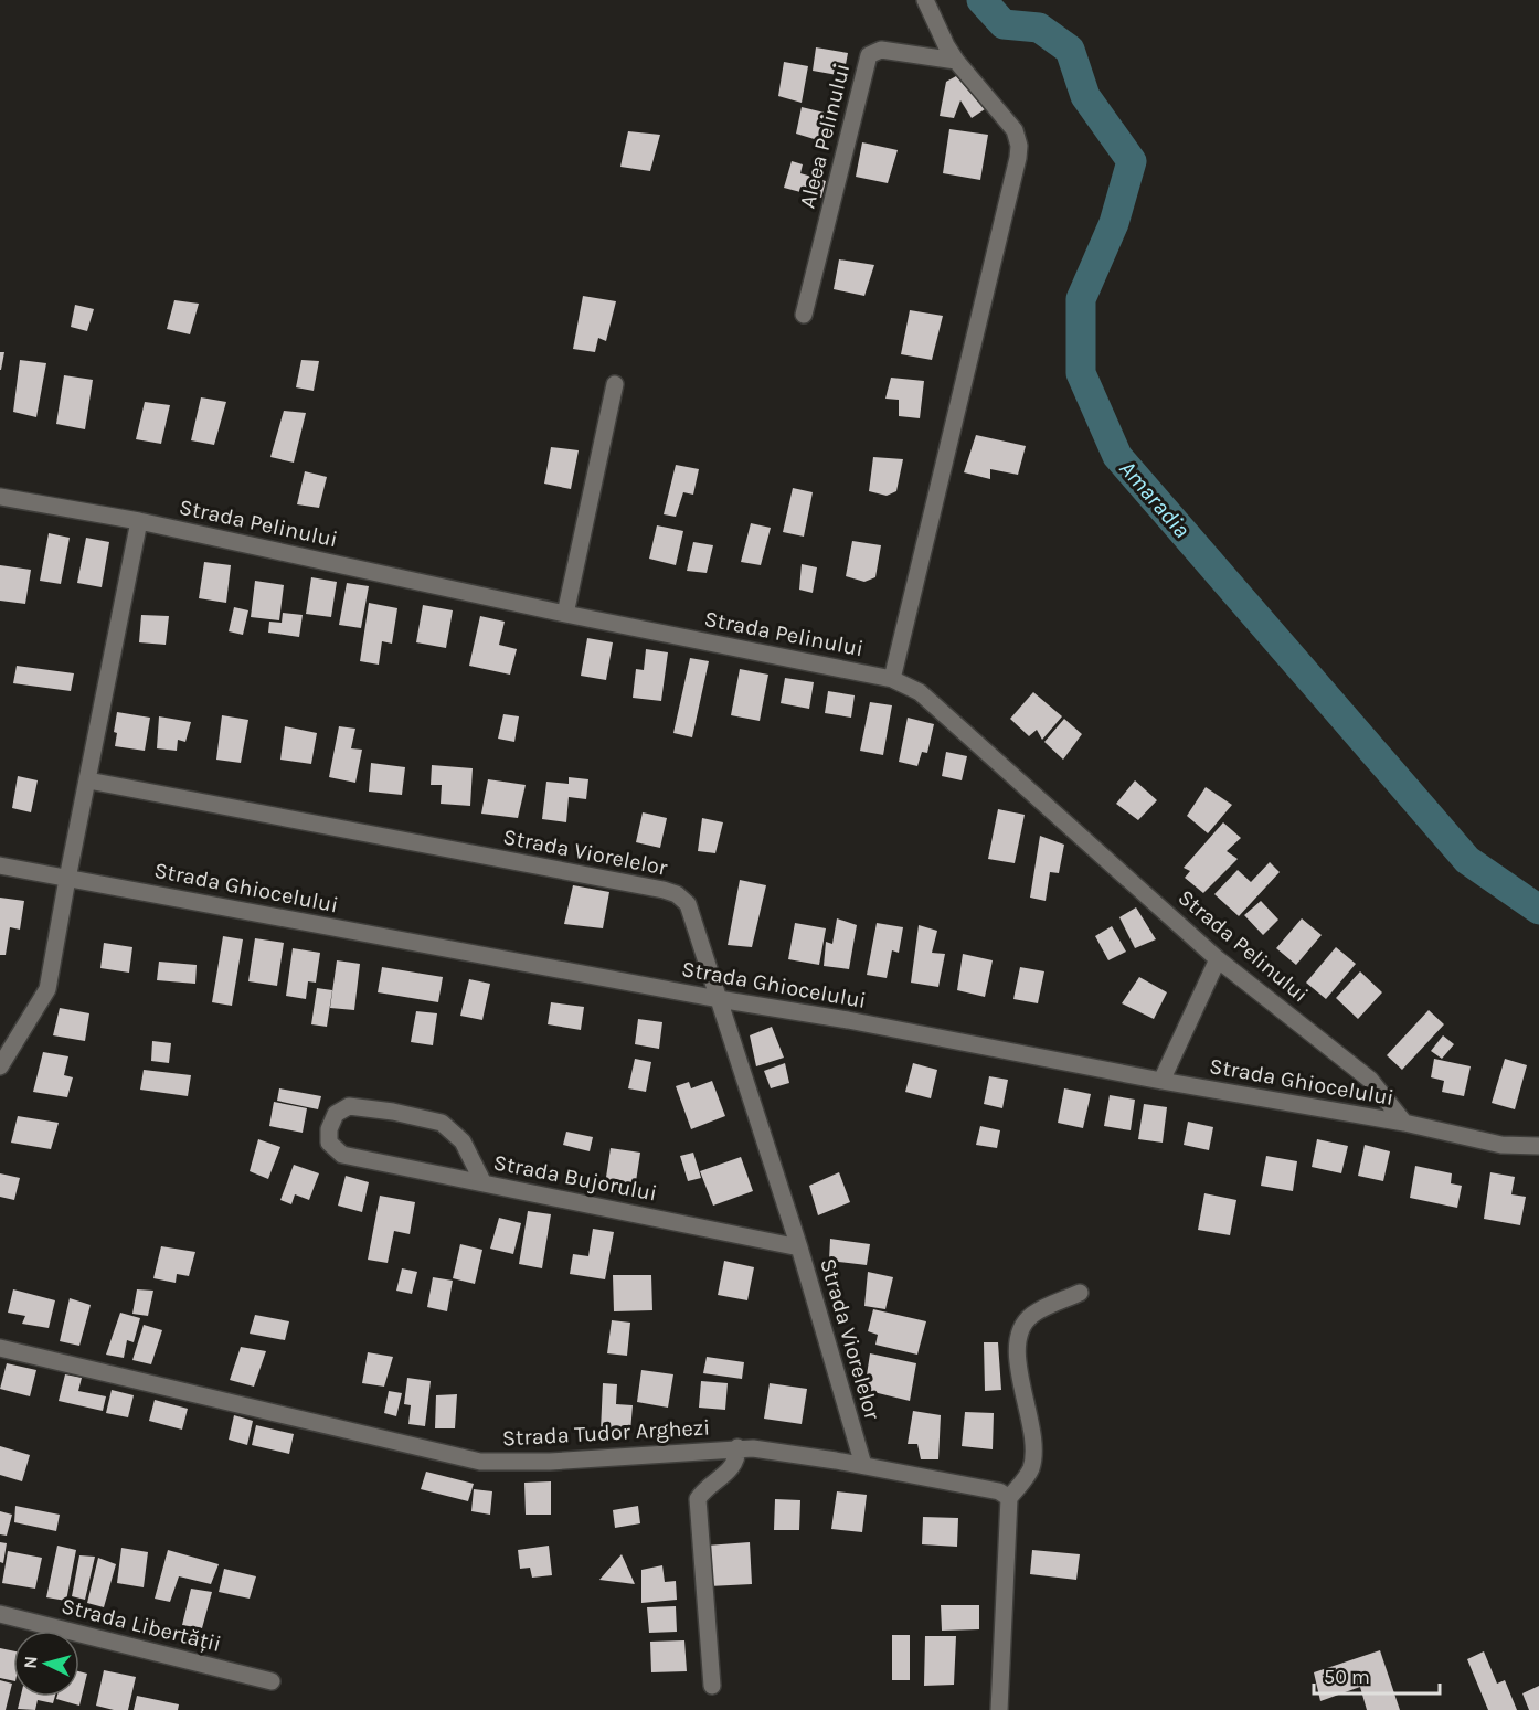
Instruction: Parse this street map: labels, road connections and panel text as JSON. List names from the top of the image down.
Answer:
{
  "streets": {
    "street": [
      "Aleea Pelinului",
      "Strada Pelinului",
      "Strada Viorelelor",
      "Strada Ghiocelului",
      "Strada Bujorului",
      "Strada Tudor Arghezi",
      "Strada Libertății"
    ]
  },
  "crossings": [
    ["Strada Pelinului", "Strada Ghiocelului"],
    ["Strada Viorelelor", "Strada Ghiocelului"],
    ["Strada Viorelelor", "Strada Bujorului"],
    ["Strada Viorelelor", "Strada Tudor Arghezi"]
  ],
  "water": ["Amaradia"],
  "scale_bar": "50 m",
  "north": "left"
}
